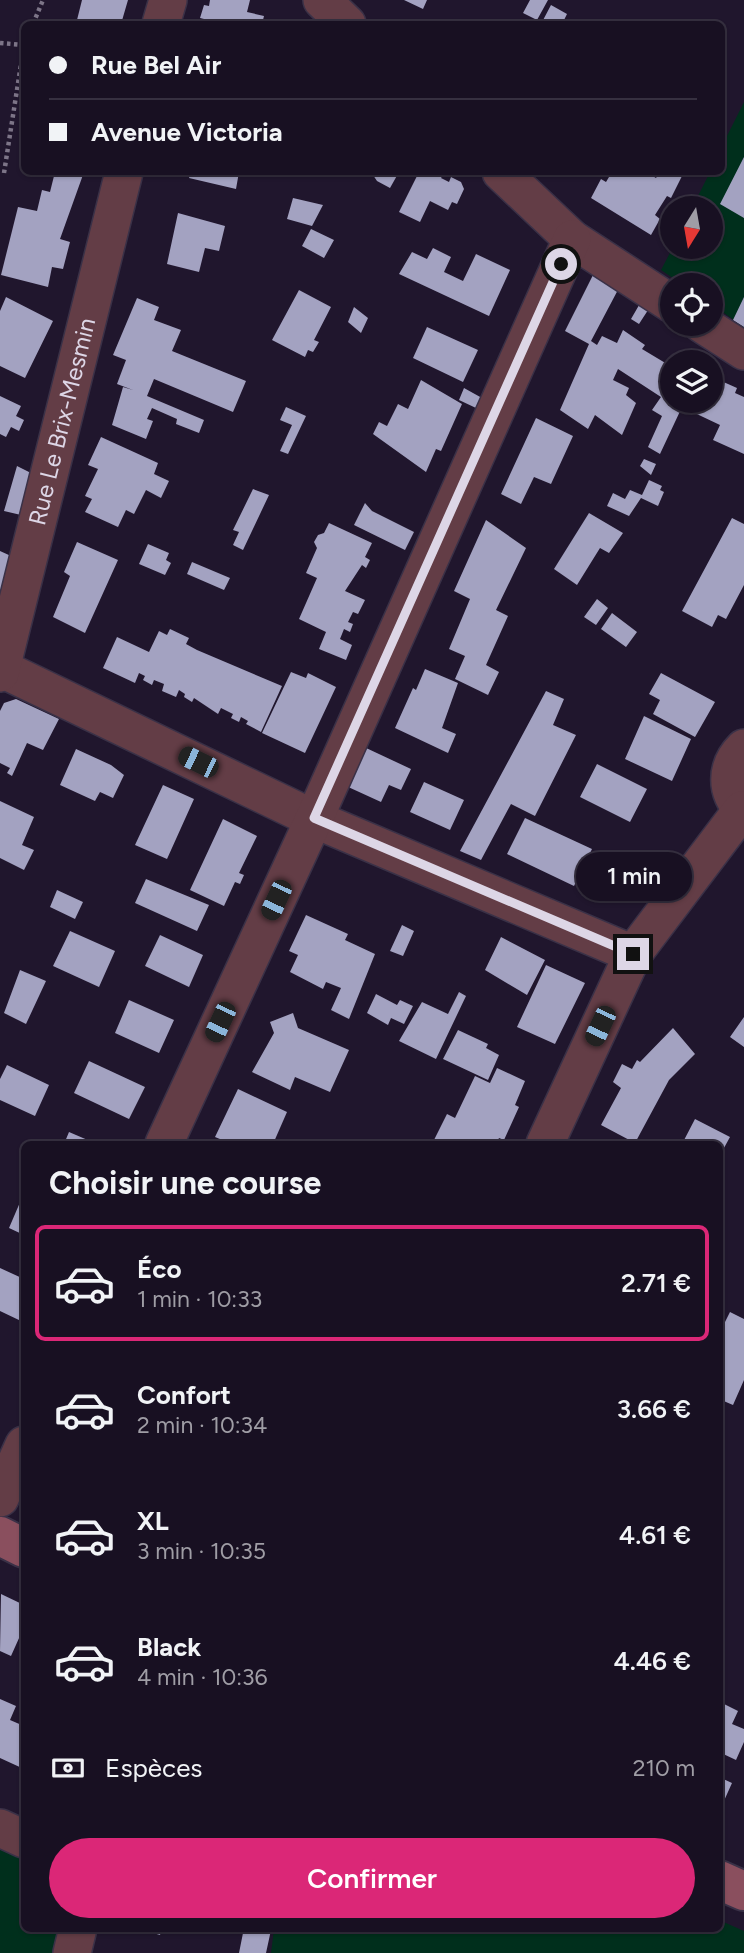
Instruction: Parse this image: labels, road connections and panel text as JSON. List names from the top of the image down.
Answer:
{
  "streets": {
    "street": ["Rue Le Brix-Mesmin"]
  },
  "north": "bottom",
  "page": {
    "banner": ["Rue Bel Air", "Avenue Victoria"],
    "bubble": "1 min",
    "heading": "Choisir une course",
    "list": [
      {
        "name": "Éco",
        "note": "1 min · 10:33",
        "value": "2.71 €"
      },
      {
        "name": "Confort",
        "note": "2 min · 10:34",
        "value": "3.66 €"
      },
      {
        "name": "XL",
        "note": "3 min · 10:35",
        "value": "4.61 €"
      },
      {
        "name": "Black",
        "note": "4 min · 10:36",
        "value": "4.46 €"
      }
    ],
    "pay": ["Espèces", "210 m"],
    "buttons": "Confirmer"
  }
}
